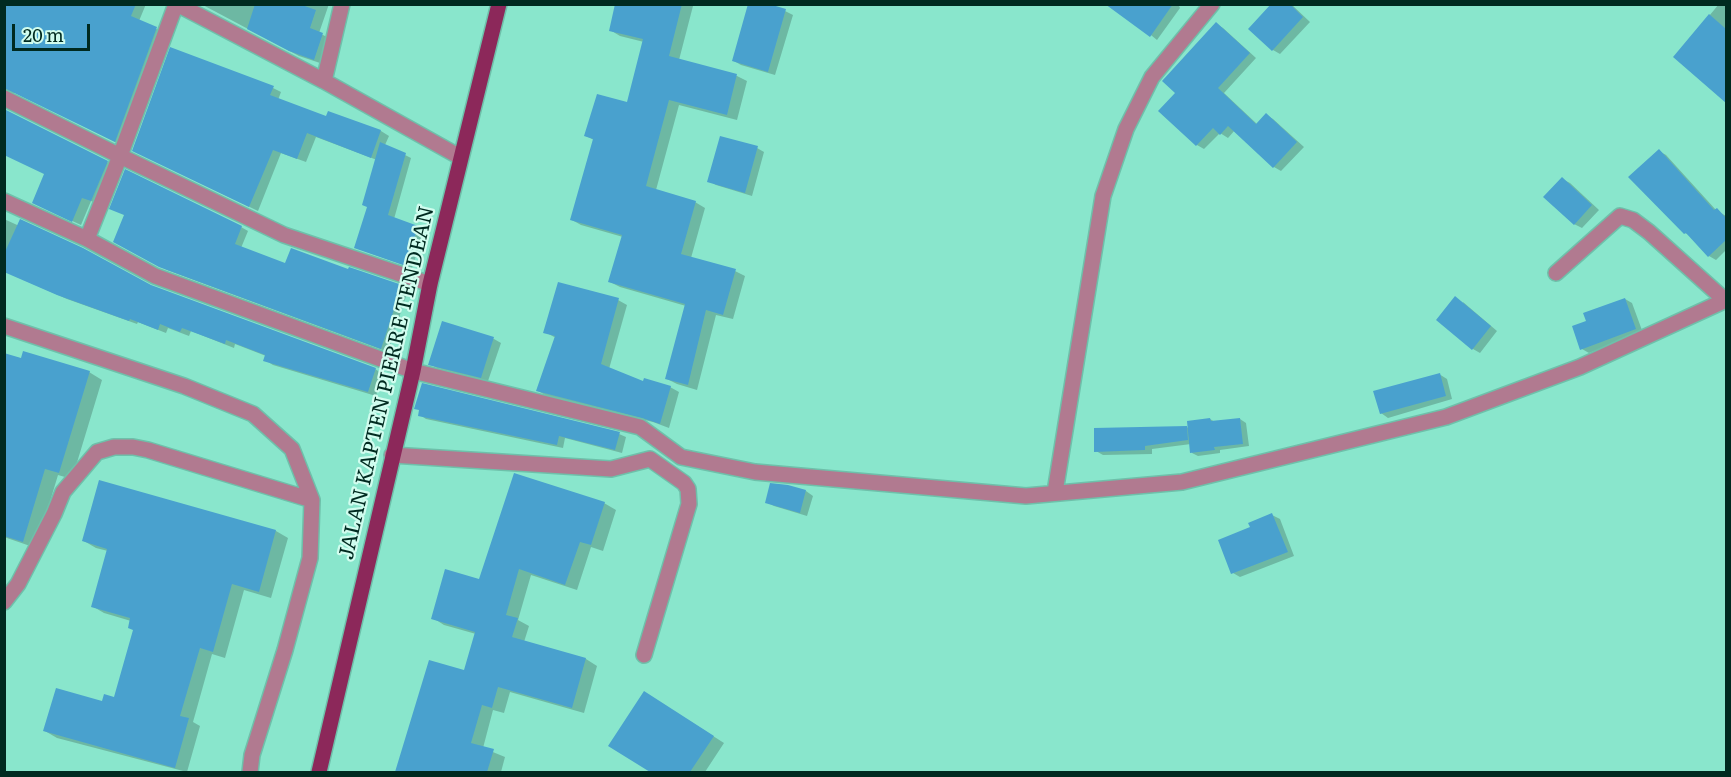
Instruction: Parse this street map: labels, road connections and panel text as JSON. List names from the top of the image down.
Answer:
{
  "streets": {
    "main road": ["JALAN KAPTEN PIERRE TENDEAN"]
  },
  "scale_bar": "20 m"
}
